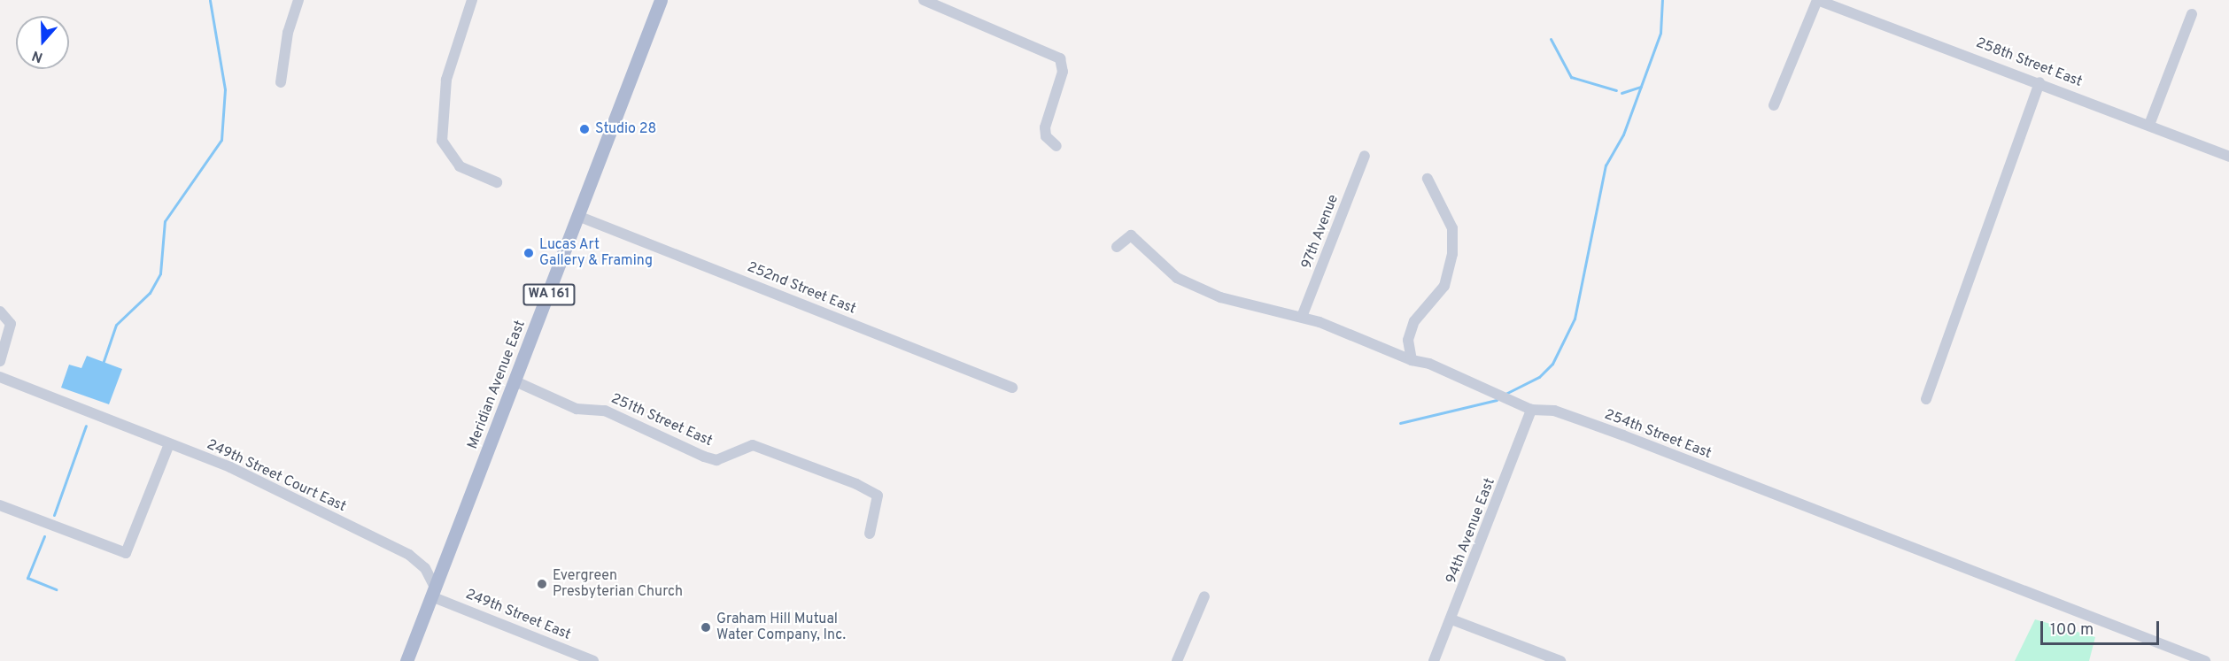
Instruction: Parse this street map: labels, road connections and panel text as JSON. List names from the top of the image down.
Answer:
{
  "streets": {
    "main road": ["WA 161", "Meridian Avenue East"],
    "street": [
      "258th Street East",
      "97th Avenue",
      "252nd Street East",
      "251th Street East",
      "254th Street East",
      "249th Street Court East",
      "94th Avenue East",
      "249th Street East"
    ]
  },
  "crossings": [
    ["97th Avenue", "254th Street East"],
    ["252nd Street East", "Meridian Avenue East"],
    ["Meridian Avenue East", "251th Street East"],
    ["Meridian Avenue East", "249th Street Court East"],
    ["Meridian Avenue East", "249th Street East"],
    ["254th Street East", "94th Avenue East"],
    ["249th Street Court East", "249th Street East"]
  ],
  "places": [
    "Studio 28",
    "Lucas Art Gallery & Framing",
    "Evergreen Presbyterian Church",
    "Graham Hill Mutual Water Company, Inc."
  ],
  "scale_bar": "100 m",
  "north": "bottom"
}
